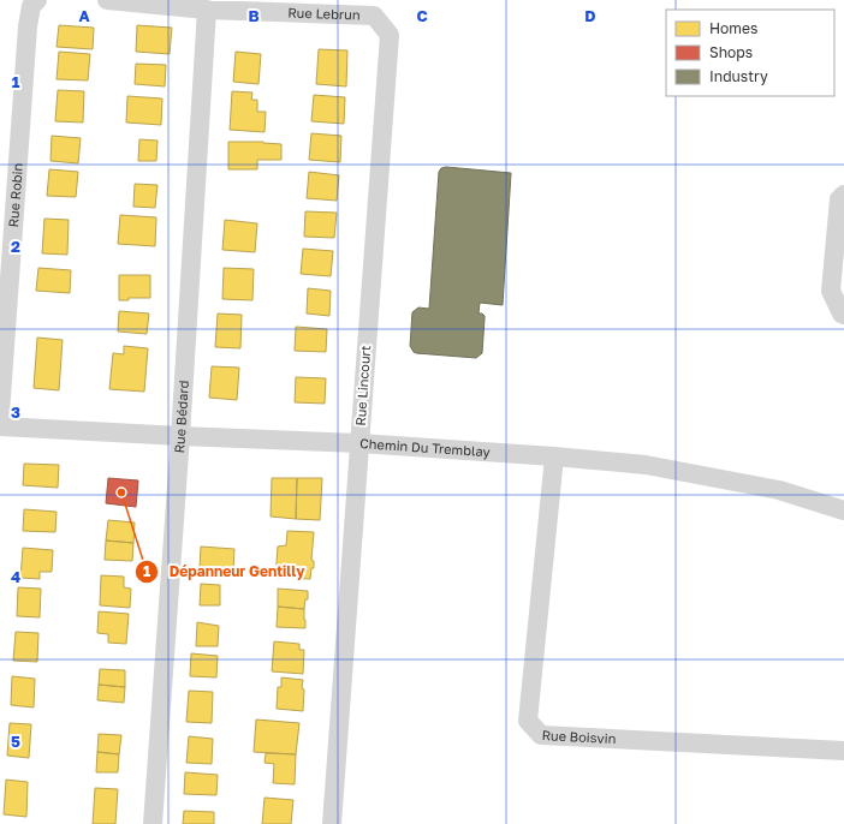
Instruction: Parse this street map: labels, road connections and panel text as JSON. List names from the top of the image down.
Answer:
{
  "streets": {
    "street": [
      "Rue Lebrun",
      "Rue Robin",
      "Rue Lincourt",
      "Rue Bédard",
      "Chemin Du Tremblay",
      "Rue Boisvin"
    ]
  },
  "crossings": [
    ["Rue Lebrun", "Rue Lincourt"],
    ["Rue Lebrun", "Rue Bédard"],
    ["Rue Lincourt", "Chemin Du Tremblay"],
    ["Rue Bédard", "Chemin Du Tremblay"],
    ["Chemin Du Tremblay", "Rue Boisvin"]
  ],
  "places": ["Dépanneur Gentilly"],
  "legend": ["Homes", "Shops", "Industry"],
  "grid": {
    "columns": [
      "A",
      "B",
      "C",
      "D"
    ],
    "rows": [
      "1",
      "2",
      "3",
      "4",
      "5"
    ]
  }
}
